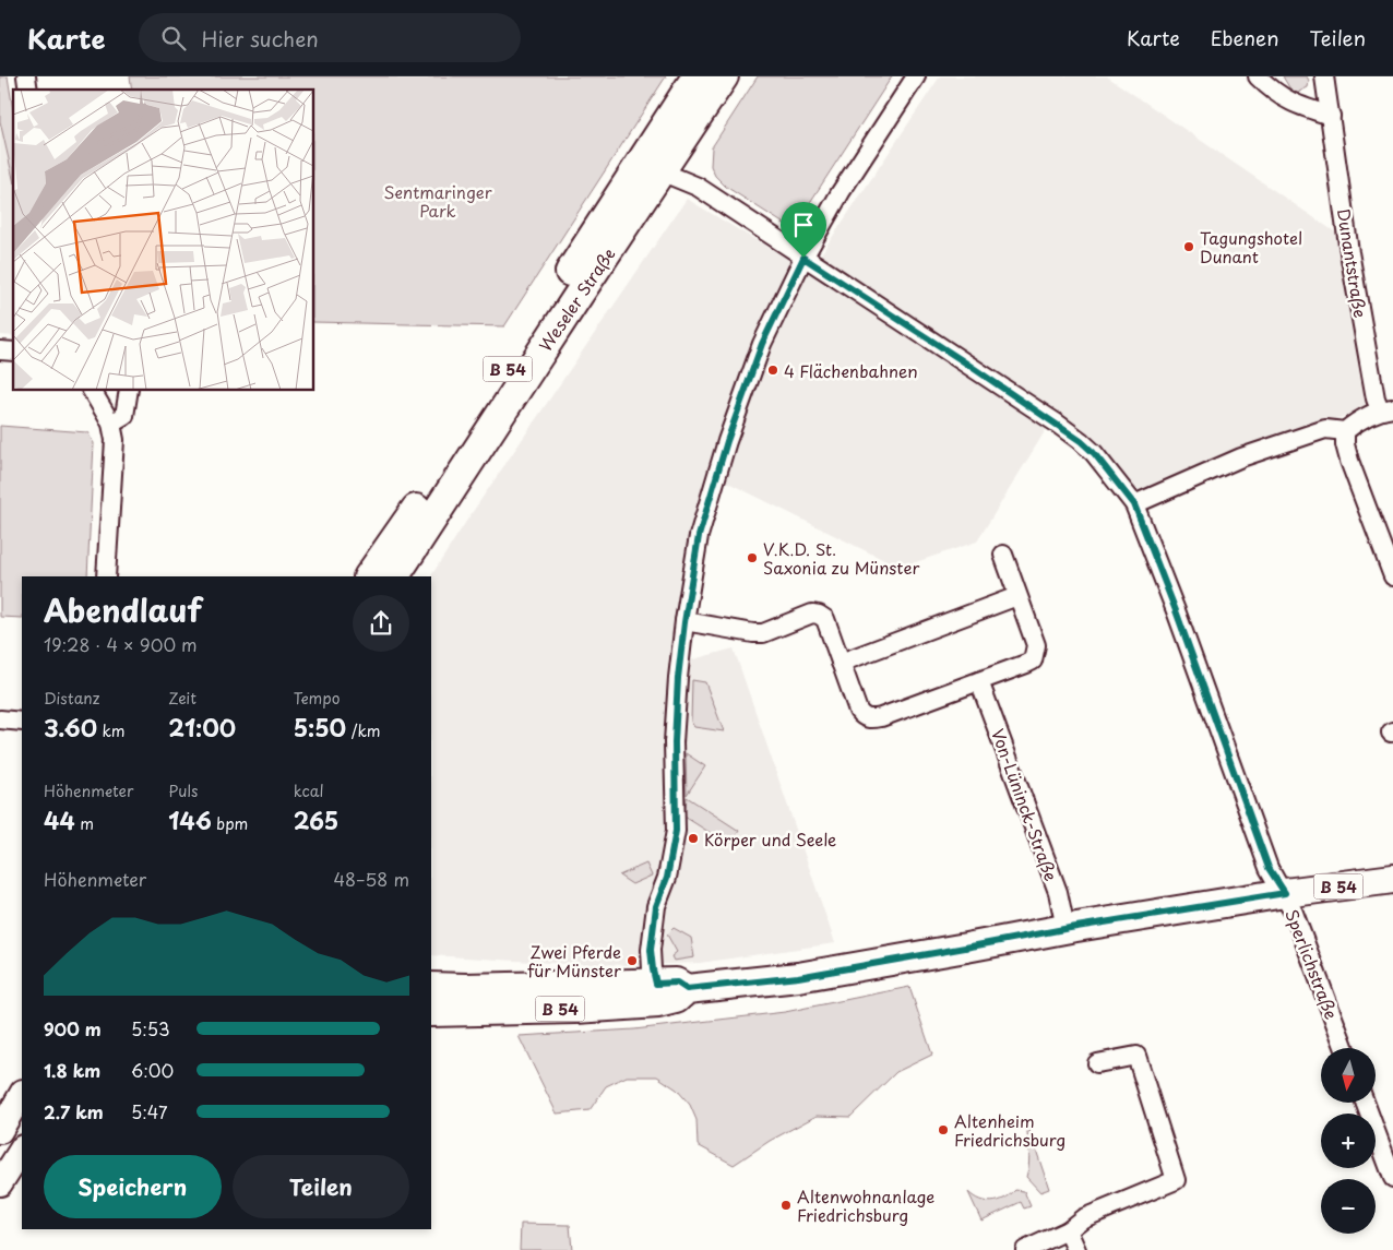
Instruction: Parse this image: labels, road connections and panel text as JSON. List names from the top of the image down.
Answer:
{
  "streets": {
    "main road": ["Weseler Straße", "B 54"],
    "street": ["Dunantstraße", "Von-Lüninck-Straße", "Sperlichstraße"]
  },
  "crossings": [
    ["B 54", "Von-Lüninck-Straße"],
    ["B 54", "Sperlichstraße"]
  ],
  "parks": ["Sentmaringer Park"],
  "places": [
    "Tagungshotel Dunant",
    "4 Flächenbahnen",
    "V.K.D. St. Saxonia zu Münster",
    "Körper und Seele",
    "Zwei Pferde für Münster",
    "Altenheim Friedrichsburg",
    "Altenwohnanlage Friedrichsburg"
  ],
  "north": "bottom",
  "page": {
    "header": "Karte",
    "search": "Hier suchen",
    "nav": ["Karte", "Ebenen", "Teilen"],
    "heading": ["Abendlauf", "19:28 · 4 × 900 m"],
    "stats": [
      ["Distanz", "3.60 km"],
      ["Zeit", "21:00"],
      ["Tempo", "5:50 /km"],
      ["Höhenmeter", "44 m"],
      ["Puls", "146 bpm"],
      ["kcal", "265"]
    ],
    "chart": ["Höhenmeter", "48–58 m"],
    "list": [
      {
        "name": "900 m",
        "note": "5:53"
      },
      {
        "name": "1.8 km",
        "note": "6:00"
      },
      {
        "name": "2.7 km",
        "note": "5:47"
      }
    ],
    "map_buttons": ["+", "−"],
    "buttons": ["Speichern", "Teilen"]
  }
}
